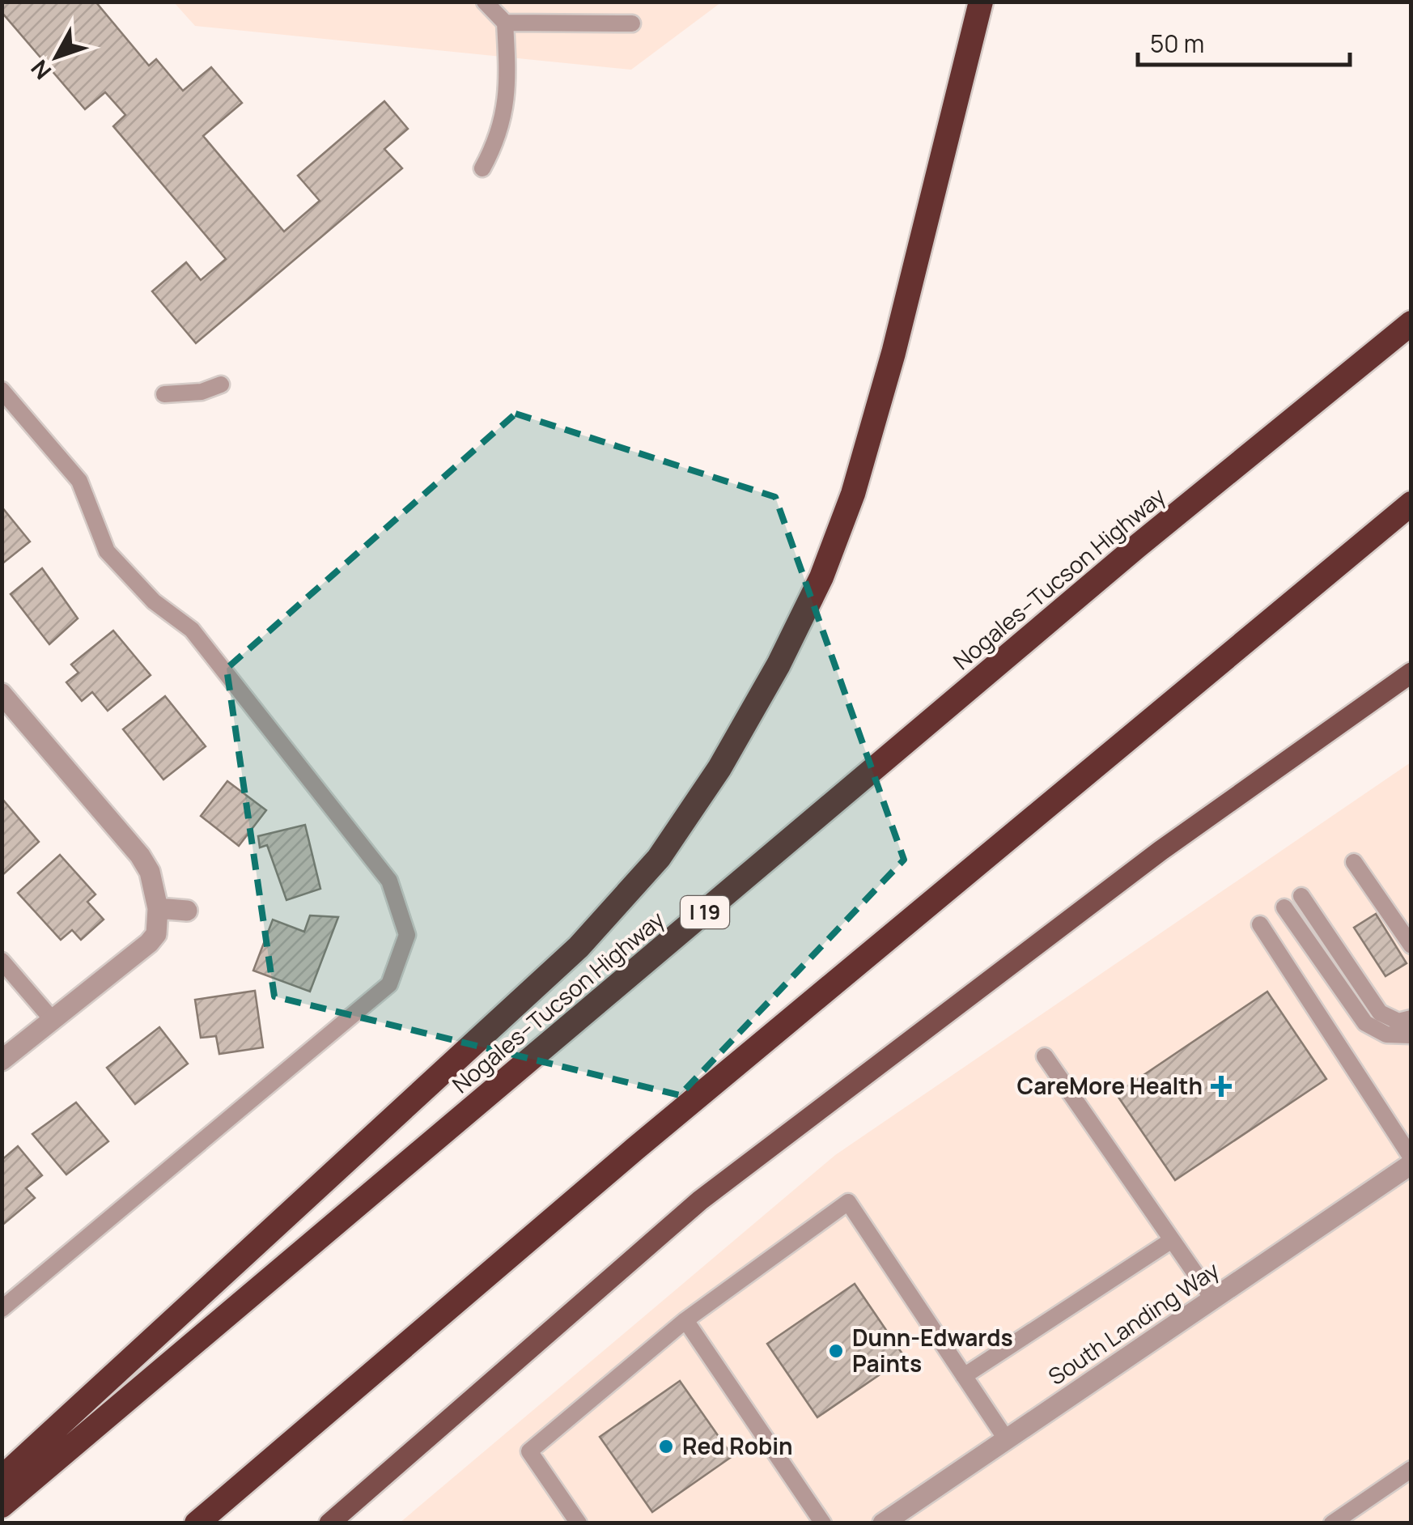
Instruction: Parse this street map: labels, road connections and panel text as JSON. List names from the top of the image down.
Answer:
{
  "streets": {
    "highway": ["Nogales–Tucson Highway", "I 19"],
    "street": ["South Landing Way"]
  },
  "places": {
    "health": ["CareMore Health"],
    "other": ["Dunn-Edwards Paints", "Red Robin"]
  },
  "scale_bar": "50 m",
  "north": "bottom left"
}
